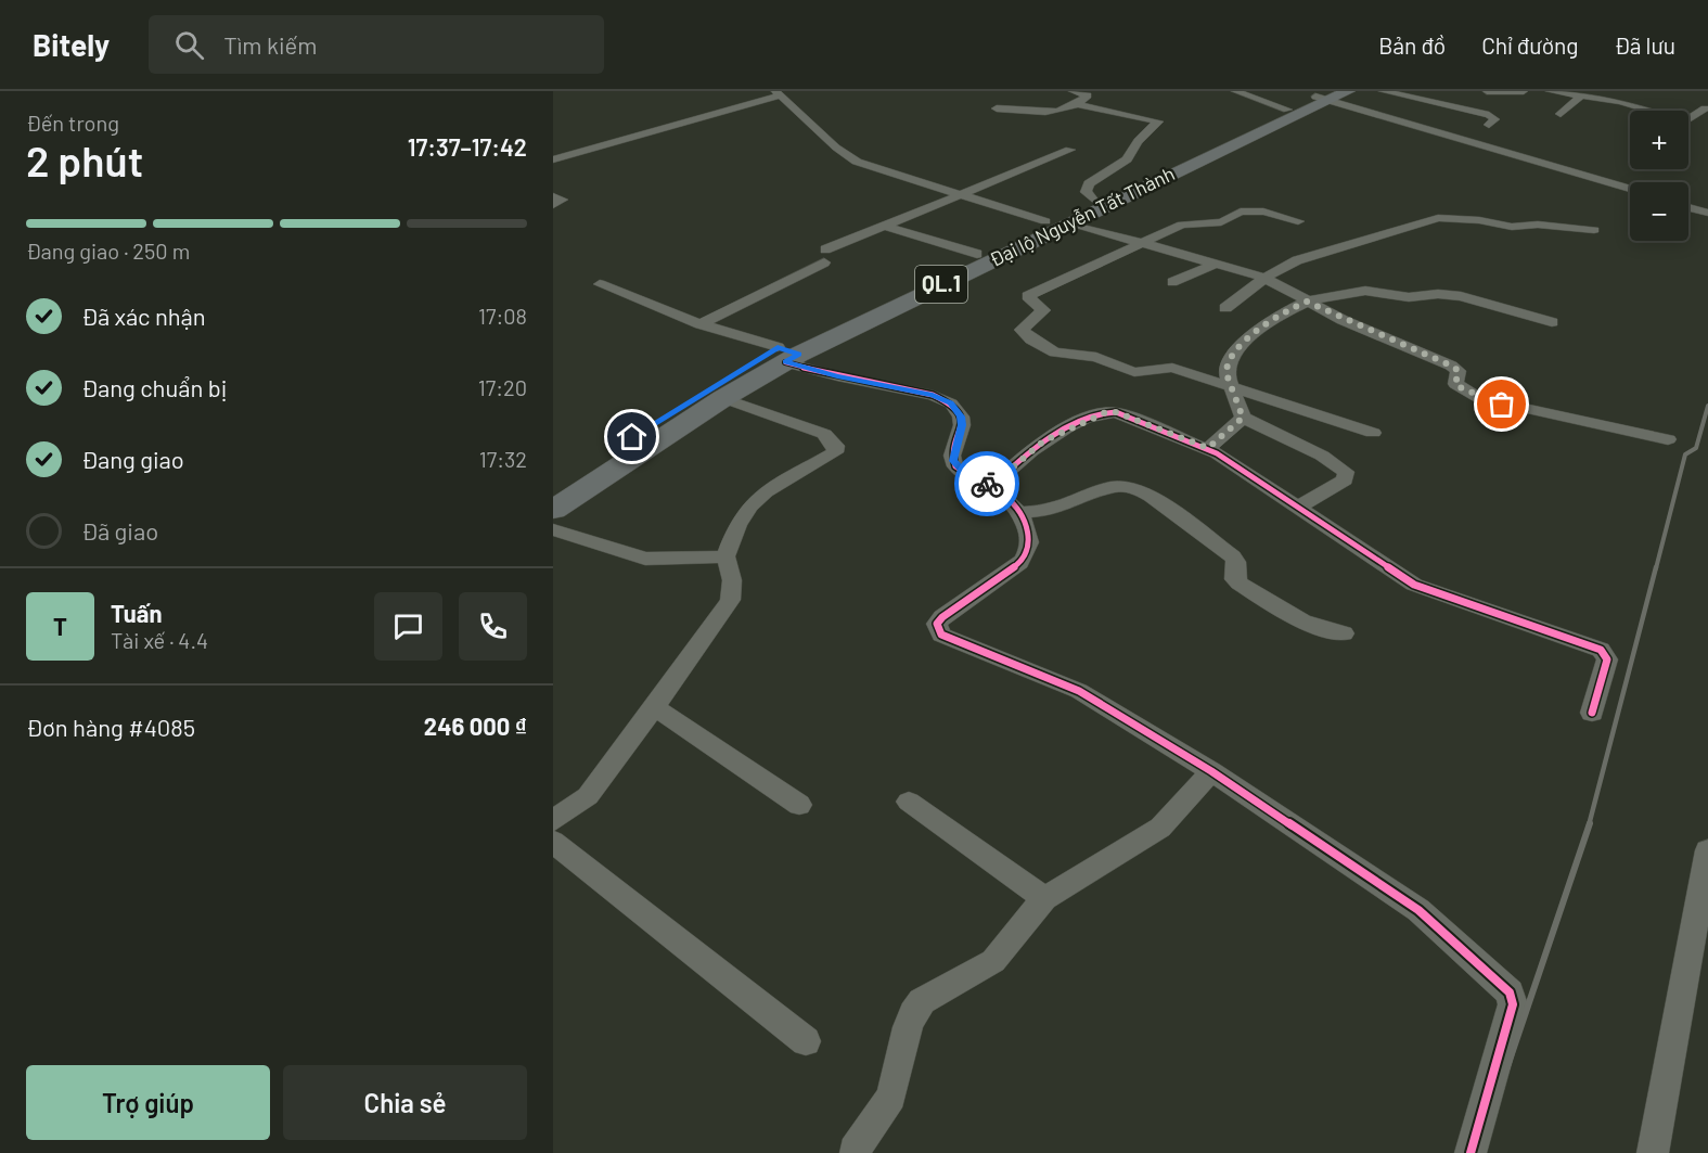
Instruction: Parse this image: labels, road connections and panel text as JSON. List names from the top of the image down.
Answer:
{
  "streets": {
    "main road": ["Đại lộ Nguyễn Tất Thành", "QL.1"]
  },
  "page": {
    "header": "Bitely",
    "search": "Tìm kiếm",
    "nav": ["Bản đồ", "Chỉ đường", "Đã lưu"],
    "heading": ["2 phút", "Đến trong", "17:37–17:42"],
    "panel": [
      "Tuấn",
      "Tài xế · 4.4",
      "Đơn hàng #4085",
      "246 000 ₫"
    ],
    "map_buttons": ["+", "−"],
    "bar": "Đang giao · 250 m",
    "list": [
      ["Đã xác nhận", "17:08"],
      ["Đang chuẩn bị", "17:20"],
      ["Đang giao", "17:32"],
      "Đã giao"
    ],
    "round": "T",
    "buttons": ["Trợ giúp", "Chia sẻ"]
  }
}
